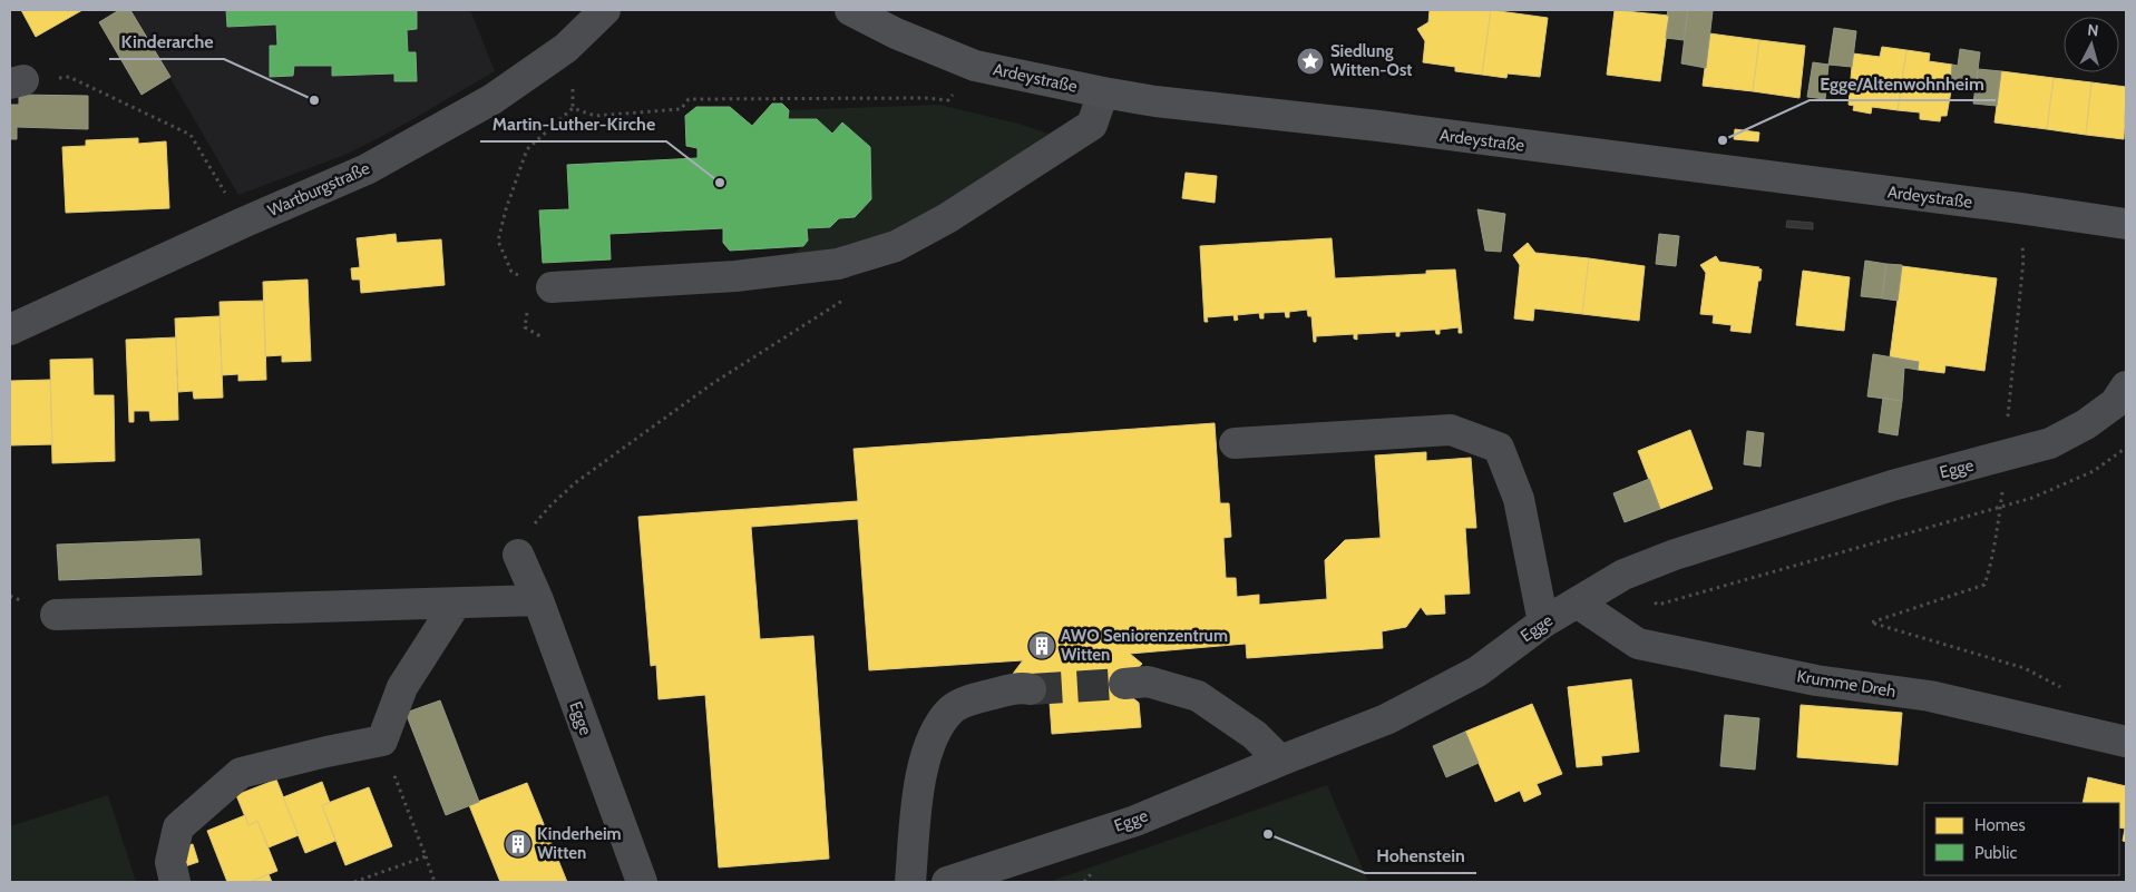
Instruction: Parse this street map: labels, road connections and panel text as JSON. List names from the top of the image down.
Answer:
{
  "streets": {
    "main road": ["Ardeystraße"],
    "street": ["Wartburgstraße", "Egge", "Krumme Dreh"]
  },
  "crossings": [
    ["Egge", "Krumme Dreh"]
  ],
  "places": {
    "place": ["Siedlung Witten-Ost"],
    "other": [
      "Kinderarche",
      "Egge/Altenwohnheim",
      "Martin-Luther-Kirche",
      "Hohenstein"
    ],
    "building": ["AWO Seniorenzentrum Witten", "Kinderheim Witten"]
  },
  "legend": ["Homes", "Public"],
  "north": "top"
}
